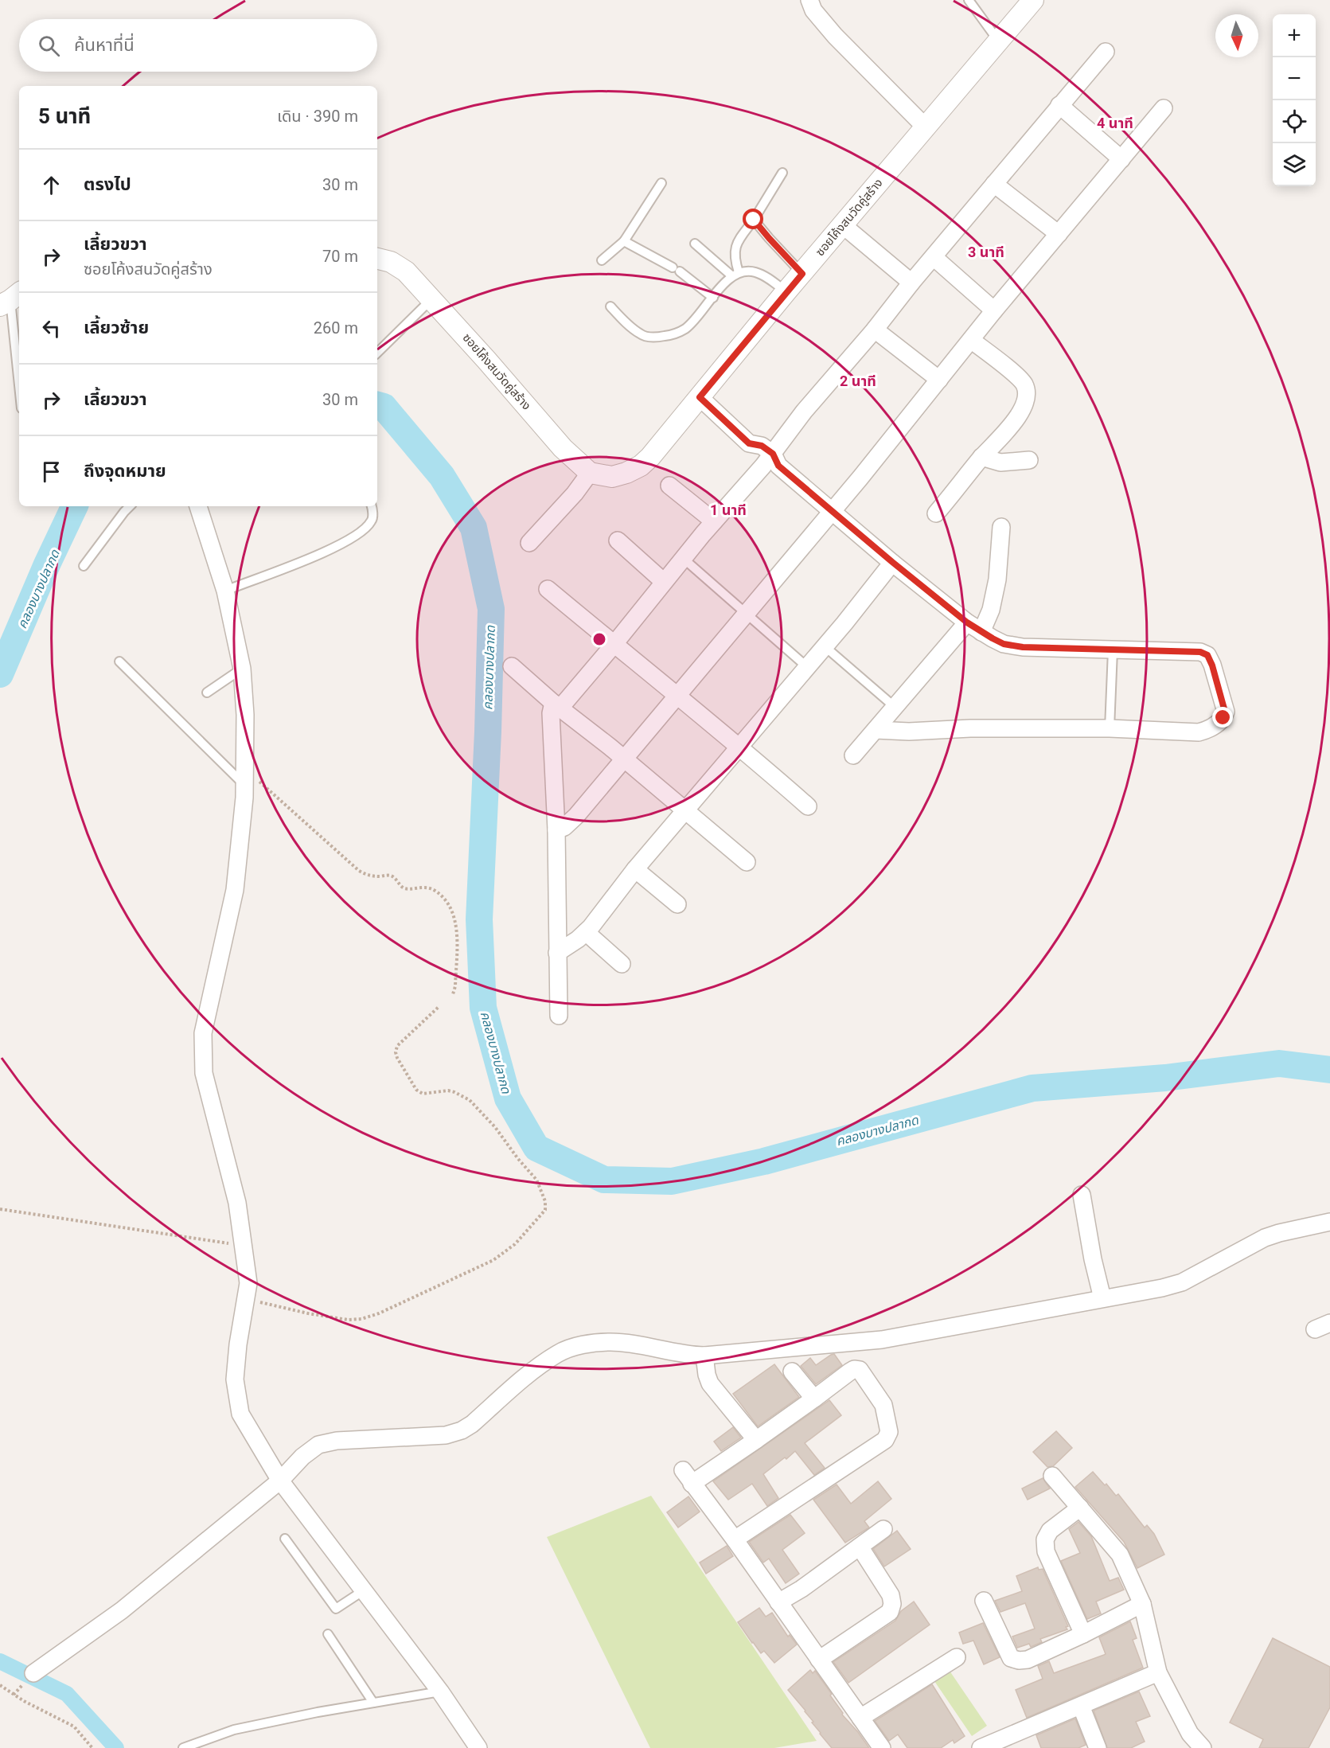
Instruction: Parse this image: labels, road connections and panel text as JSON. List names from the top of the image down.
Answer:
{
  "streets": {
    "street": ["ซอยโค้งสนวัดคู่สร้าง"]
  },
  "water": ["คลองบางปลากด"],
  "north": "bottom",
  "page": {
    "map_buttons": ["+", "−"],
    "search": "ค้นหาที่นี่",
    "heading": ["5 นาที", "เดิน · 390 m"],
    "list": [
      ["ตรงไป", "30 m"],
      ["เลี้ยวขวา", "ซอยโค้งสนวัดคู่สร้าง", "70 m"],
      ["เลี้ยวซ้าย", "260 m"],
      ["เลี้ยวขวา", "30 m"],
      "ถึงจุดหมาย"
    ]
  },
  "rings": [
    "4 นาที",
    "3 นาที",
    "2 นาที",
    "1 นาที"
  ]
}
